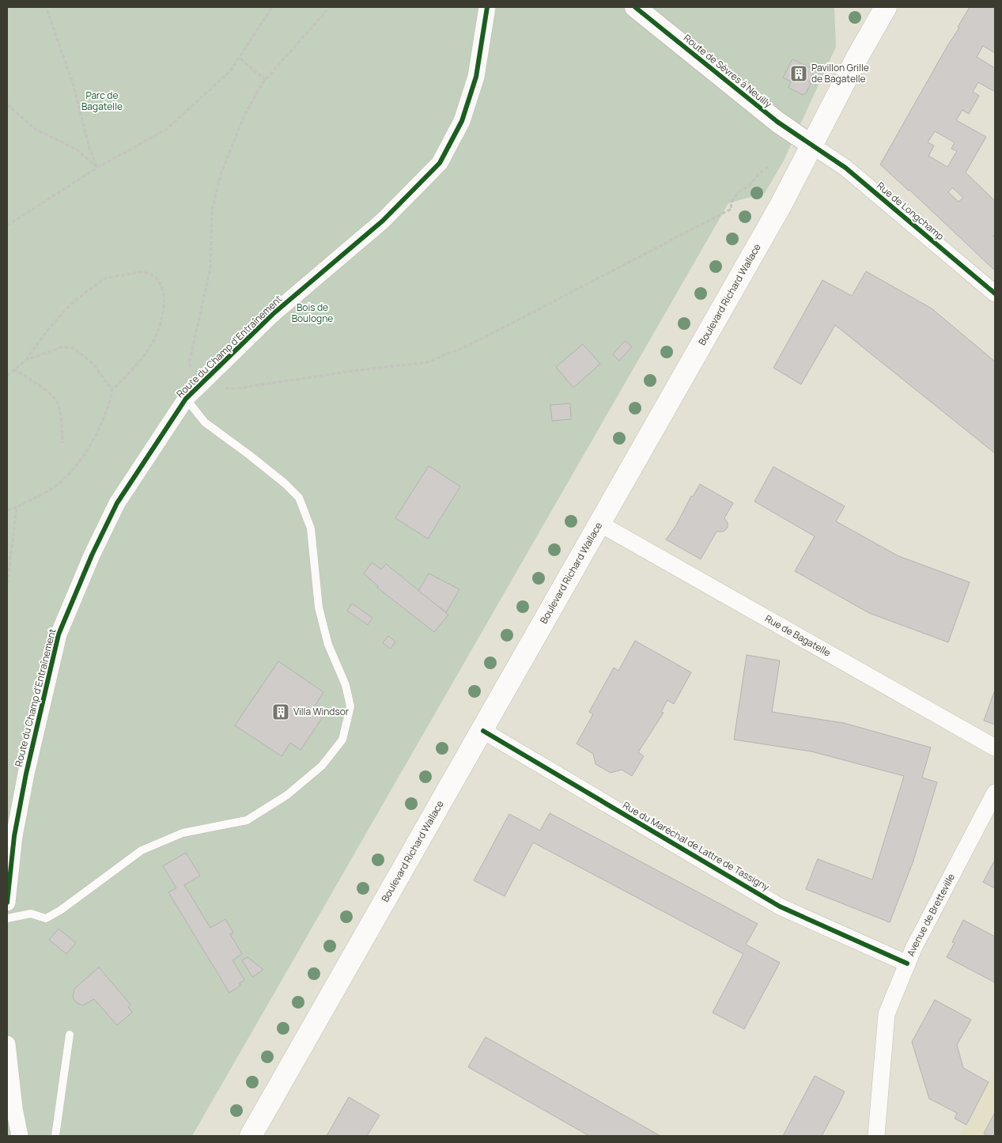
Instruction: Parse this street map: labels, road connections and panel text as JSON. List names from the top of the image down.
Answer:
{
  "streets": {
    "main road": ["Boulevard Richard Wallace"],
    "street": [
      "Route de Sèvres à Neuilly",
      "Rue de Longchamp",
      "Route du Champ d'Entraînement",
      "Rue de Bagatelle",
      "Rue du Maréchal de Lattre de Tassigny",
      "Avenue de Bretteville"
    ]
  },
  "crossings": [
    ["Route de Sèvres à Neuilly", "Rue de Longchamp"],
    ["Route de Sèvres à Neuilly", "Boulevard Richard Wallace"],
    ["Rue de Longchamp", "Boulevard Richard Wallace"],
    ["Boulevard Richard Wallace", "Rue de Bagatelle"],
    ["Boulevard Richard Wallace", "Rue du Maréchal de Lattre de Tassigny"],
    ["Rue du Maréchal de Lattre de Tassigny", "Avenue de Bretteville"]
  ],
  "parks": ["Parc de Bagatelle", "Bois de Boulogne"],
  "places": {
    "building": ["Pavillon Grille de Bagatelle", "Villa Windsor"]
  }
}
